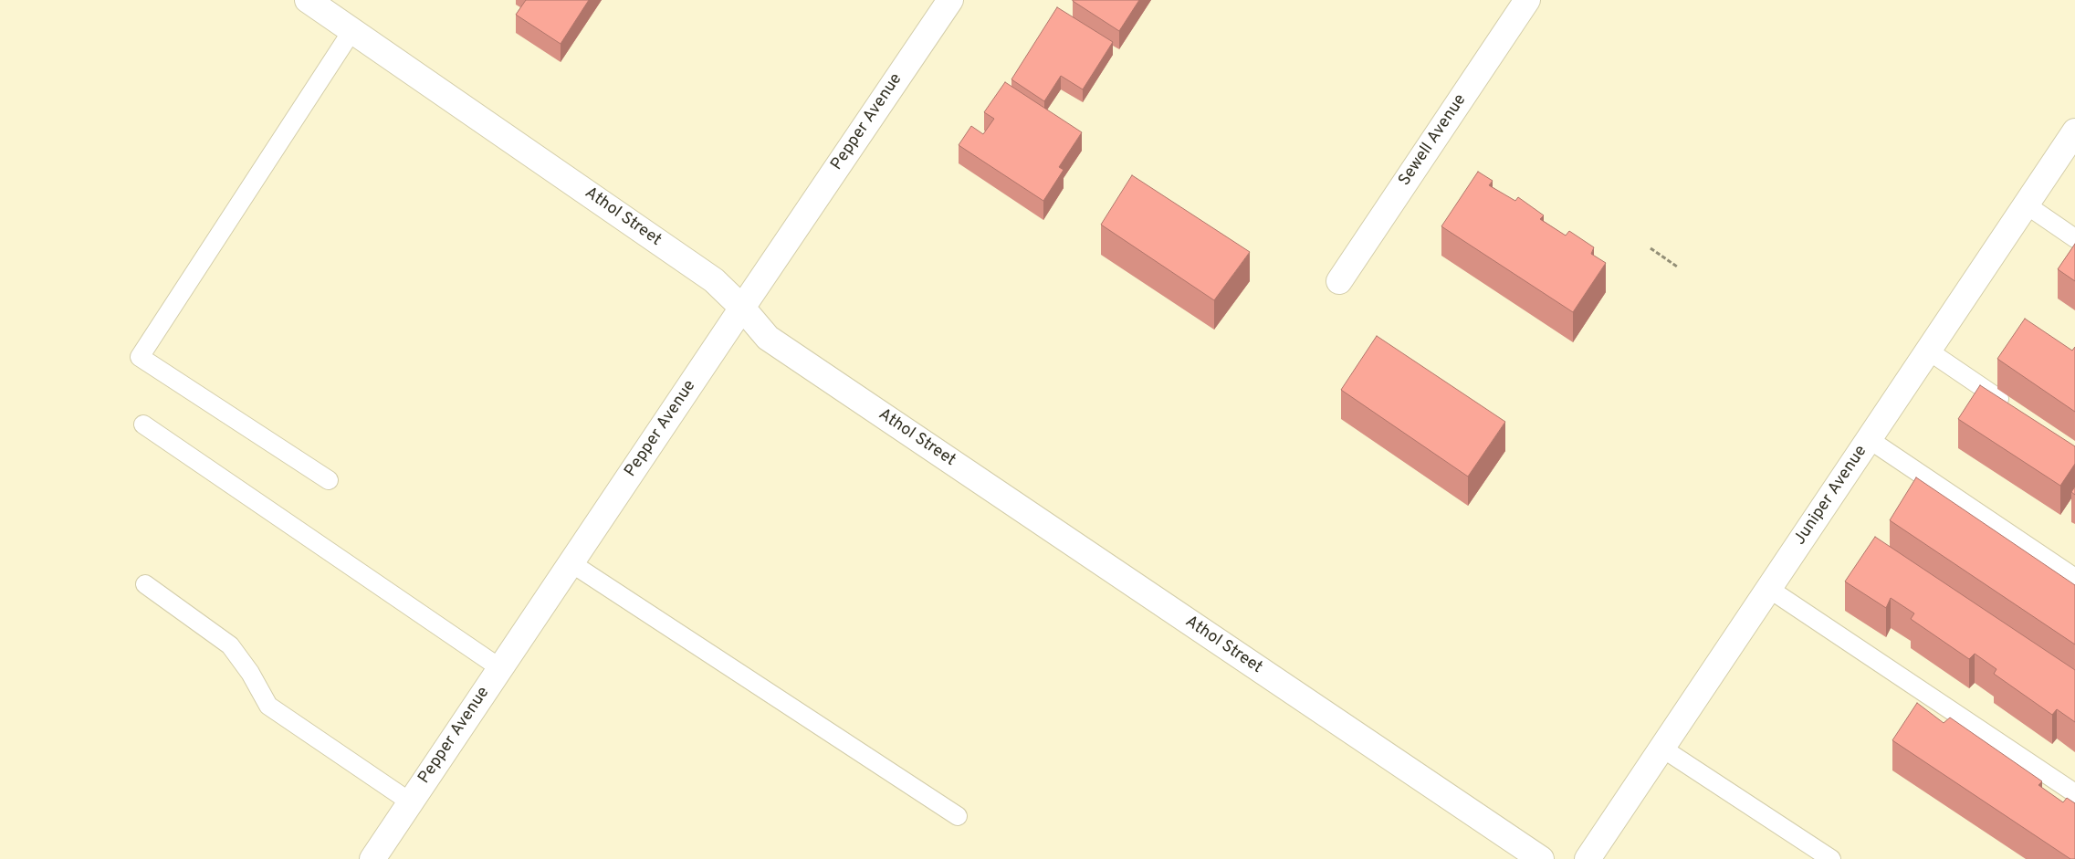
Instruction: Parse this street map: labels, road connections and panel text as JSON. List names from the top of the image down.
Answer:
{
  "streets": {
    "street": [
      "Pepper Avenue",
      "Sewell Avenue",
      "Athol Street",
      "Juniper Avenue"
    ]
  },
  "crossings": [
    ["Pepper Avenue", "Athol Street"]
  ]
}
